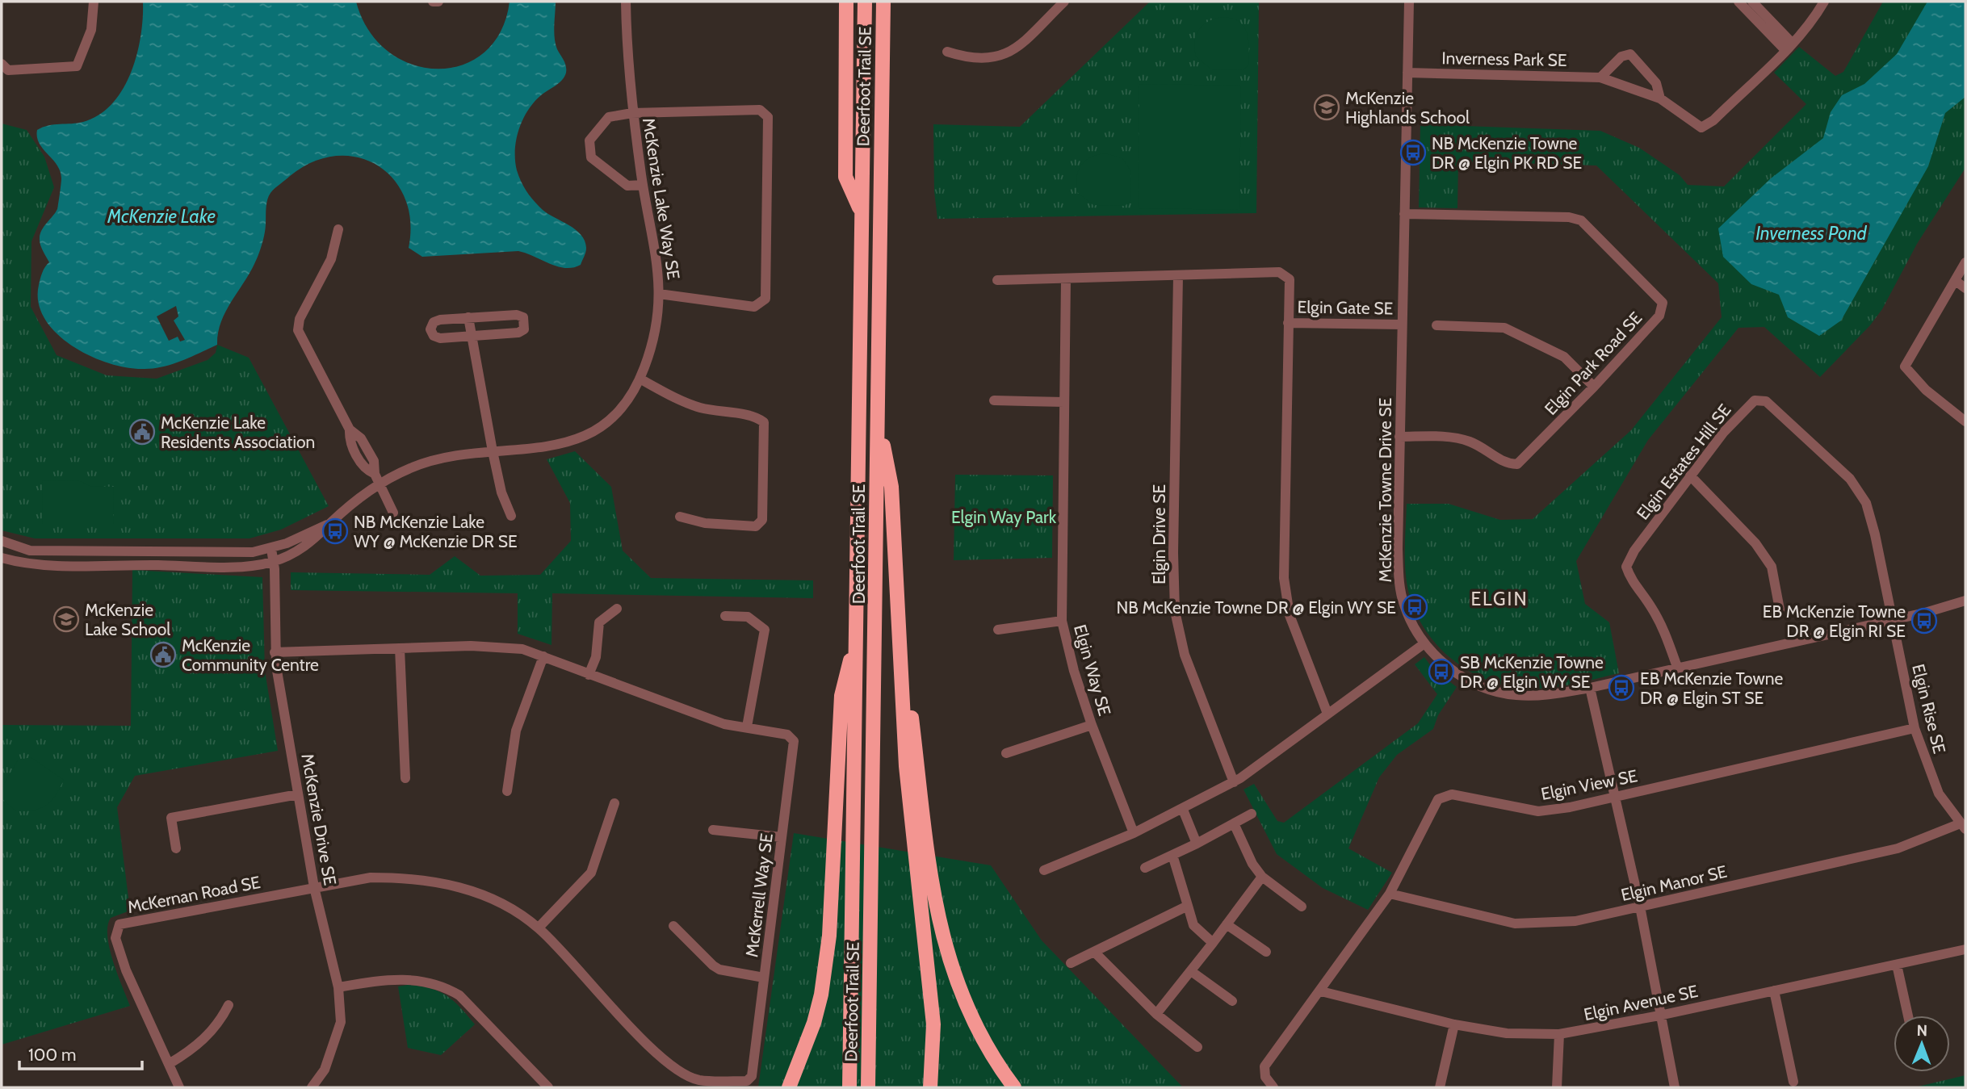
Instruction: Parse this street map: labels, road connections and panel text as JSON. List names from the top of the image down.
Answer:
{
  "streets": {
    "highway": ["Deerfoot Trail SE"],
    "street": [
      "Inverness Park SE",
      "McKenzie Lake Way SE",
      "Elgin Gate SE",
      "Elgin Park Road SE",
      "Elgin Estates Hill SE",
      "McKenzie Towne Drive SE",
      "Elgin Drive SE",
      "Elgin Way SE",
      "Elgin Rise SE",
      "Elgin View SE",
      "McKenzie Drive SE",
      "Elgin Manor SE",
      "McKernan Road SE",
      "McKerrell Way SE",
      "Elgin Avenue SE"
    ]
  },
  "crossings": [
    ["Inverness Park SE", "McKenzie Towne Drive SE"],
    ["McKenzie Lake Way SE", "McKenzie Drive SE"],
    ["Elgin Gate SE", "McKenzie Towne Drive SE"],
    ["Elgin Park Road SE", "McKenzie Towne Drive SE"],
    ["Elgin Estates Hill SE", "McKenzie Towne Drive SE"],
    ["Elgin Estates Hill SE", "Elgin Rise SE"],
    ["McKenzie Towne Drive SE", "Elgin Rise SE"],
    ["Elgin Rise SE", "Elgin View SE"],
    ["Elgin Rise SE", "Elgin Manor SE"],
    ["Elgin View SE", "Elgin Manor SE"],
    ["Elgin View SE", "Elgin Avenue SE"],
    ["McKenzie Drive SE", "McKernan Road SE"],
    ["McKenzie Drive SE", "McKerrell Way SE"],
    ["McKernan Road SE", "McKerrell Way SE"]
  ],
  "districts": ["ELGIN"],
  "water": ["McKenzie Lake", "Inverness Pond"],
  "parks": ["Elgin Way Park"],
  "places": {
    "school or university": ["McKenzie Highlands School", "McKenzie Lake School"],
    "bus stop": [
      "NB McKenzie Towne DR @ Elgin PK RD SE",
      "NB McKenzie Lake WY @ McKenzie DR SE",
      "NB McKenzie Towne DR @ Elgin WY SE",
      "EB McKenzie Towne DR @ Elgin RI SE",
      "SB McKenzie Towne DR @ Elgin WY SE",
      "EB McKenzie Towne DR @ Elgin ST SE"
    ],
    "public building": ["McKenzie Lake Residents Association", "McKenzie Community Centre"]
  },
  "scale_bar": "100 m",
  "north": "top"
}
